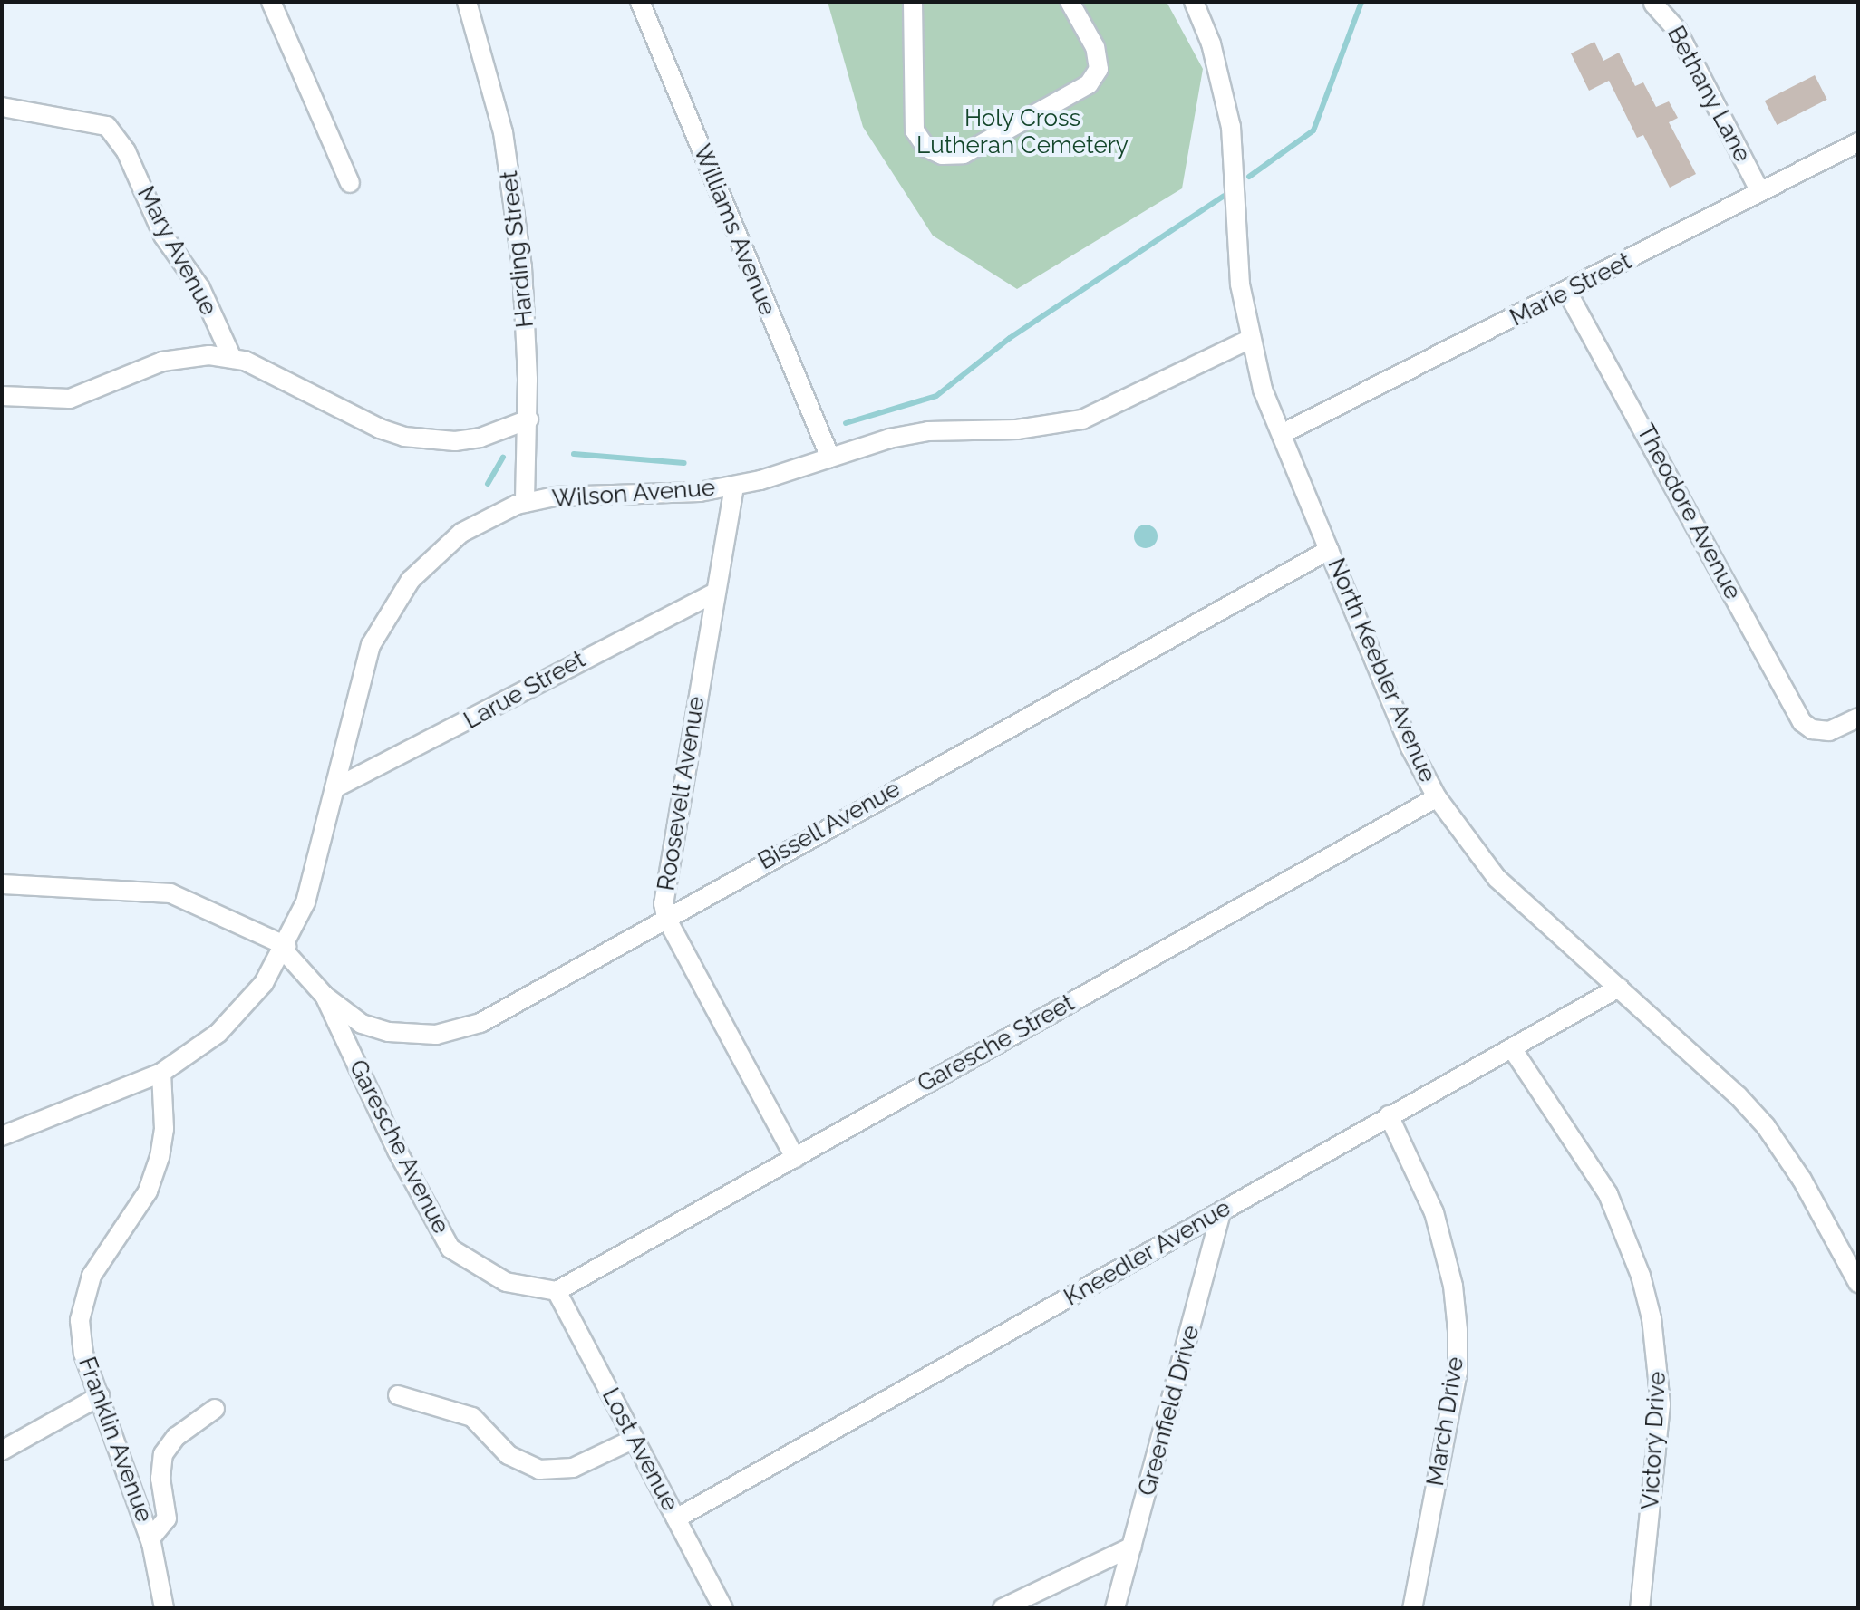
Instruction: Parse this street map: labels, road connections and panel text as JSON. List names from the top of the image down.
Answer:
{
  "streets": {
    "street": [
      "Bethany Lane",
      "Williams Avenue",
      "Harding Street",
      "Mary Avenue",
      "Marie Street",
      "Wilson Avenue",
      "Theodore Avenue",
      "North Keebler Avenue",
      "Larue Street",
      "Roosevelt Avenue",
      "Bissell Avenue",
      "Garesche Street",
      "Garesche Avenue",
      "Kneedler Avenue",
      "Greenfield Drive",
      "March Drive",
      "Franklin Avenue",
      "Victory Drive",
      "Lost Avenue"
    ]
  },
  "crossings": [
    ["Bethany Lane", "Marie Street"],
    ["Williams Avenue", "Wilson Avenue"],
    ["Harding Street", "Wilson Avenue"],
    ["Marie Street", "Theodore Avenue"],
    ["Marie Street", "North Keebler Avenue"],
    ["Wilson Avenue", "North Keebler Avenue"],
    ["Wilson Avenue", "Larue Street"],
    ["Wilson Avenue", "Roosevelt Avenue"],
    ["Wilson Avenue", "Garesche Avenue"],
    ["Wilson Avenue", "Franklin Avenue"],
    ["North Keebler Avenue", "Bissell Avenue"],
    ["North Keebler Avenue", "Garesche Street"],
    ["North Keebler Avenue", "Kneedler Avenue"],
    ["Larue Street", "Roosevelt Avenue"],
    ["Roosevelt Avenue", "Bissell Avenue"],
    ["Roosevelt Avenue", "Garesche Street"],
    ["Bissell Avenue", "Garesche Avenue"],
    ["Garesche Street", "Garesche Avenue"],
    ["Garesche Street", "Lost Avenue"],
    ["Garesche Avenue", "Lost Avenue"],
    ["Kneedler Avenue", "Greenfield Drive"],
    ["Kneedler Avenue", "March Drive"],
    ["Kneedler Avenue", "Victory Drive"],
    ["Kneedler Avenue", "Lost Avenue"]
  ],
  "parks": ["Holy Cross Lutheran Cemetery"]
}
